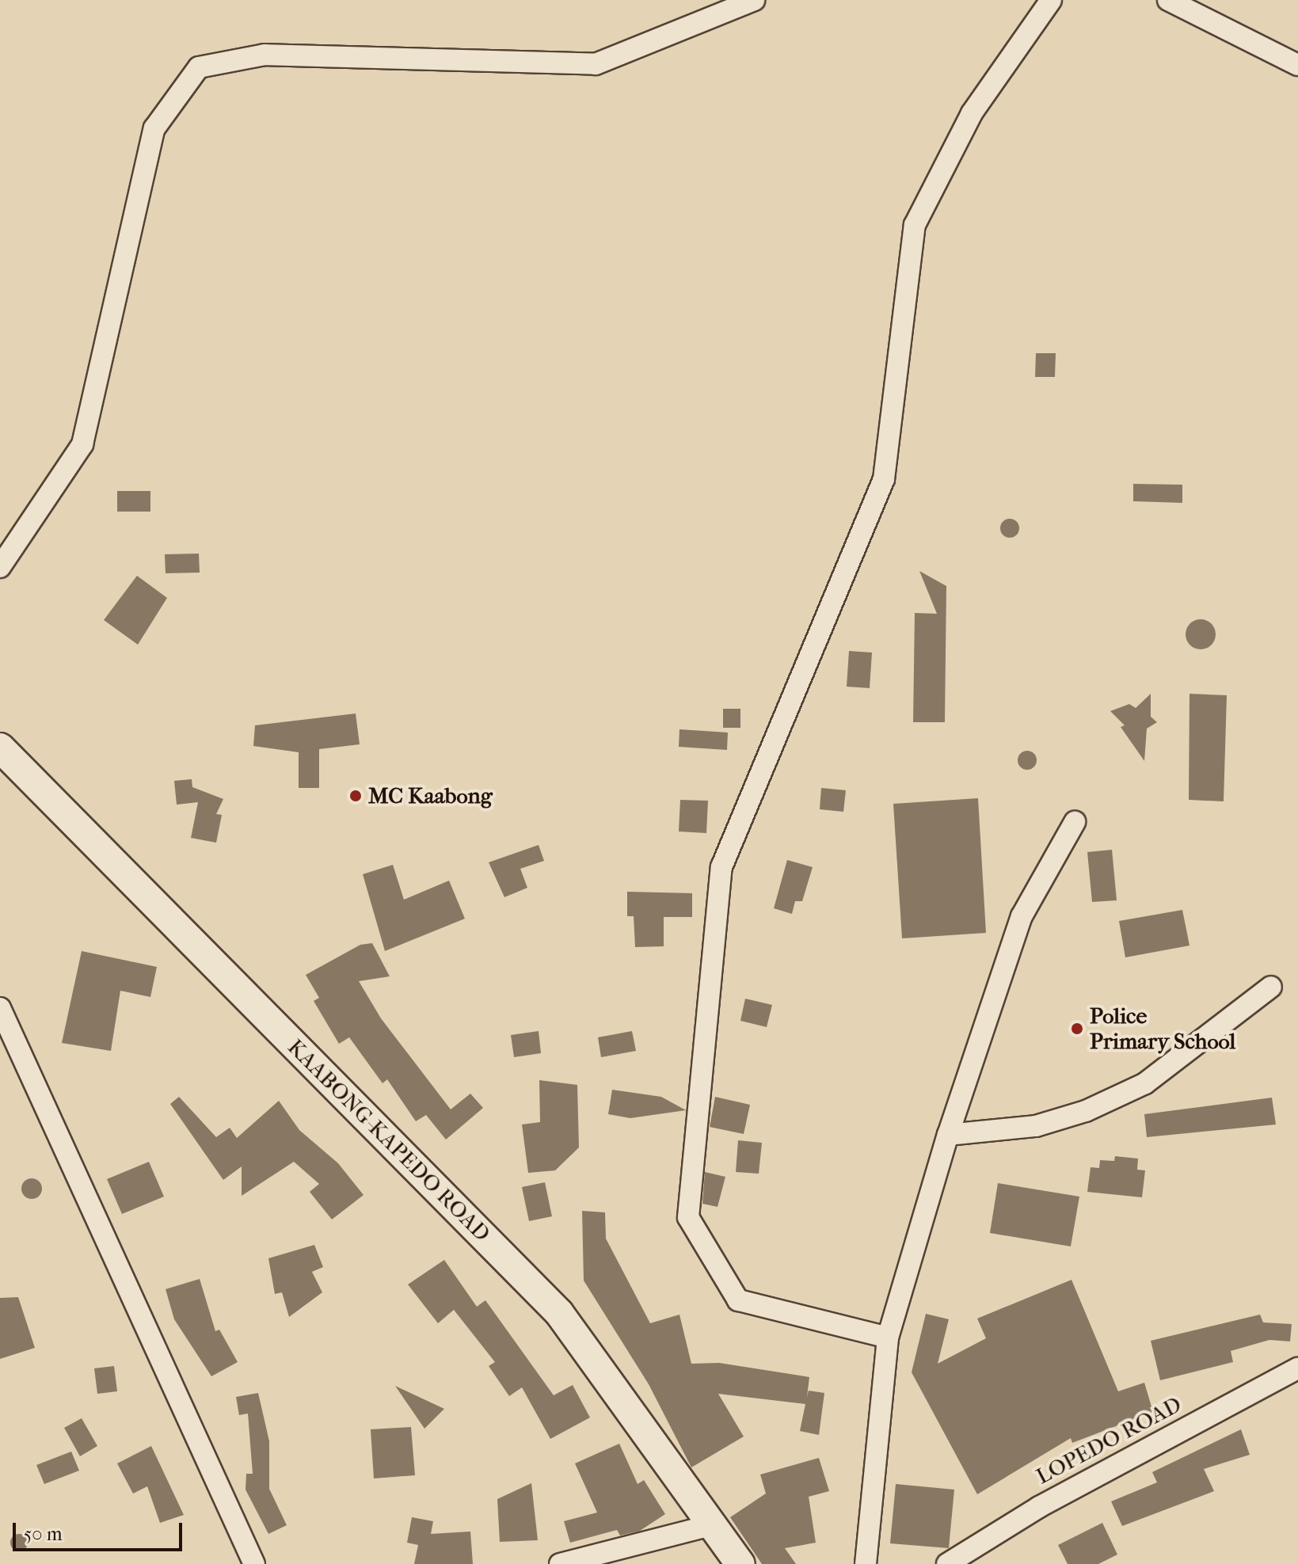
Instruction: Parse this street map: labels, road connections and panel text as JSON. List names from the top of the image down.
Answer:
{
  "streets": {
    "main road": ["KAABONG-KAPEDO ROAD"],
    "street": ["LOPEDO ROAD"]
  },
  "places": ["MC Kaabong", "Police Primary School"],
  "scale_bar": "50 m"
}
